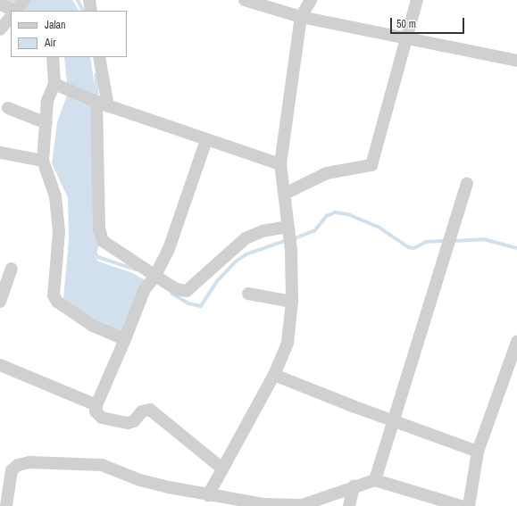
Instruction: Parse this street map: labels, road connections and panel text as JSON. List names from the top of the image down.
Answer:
{
  "legend": ["Jalan", "Air"],
  "scale_bar": "50 m"
}
